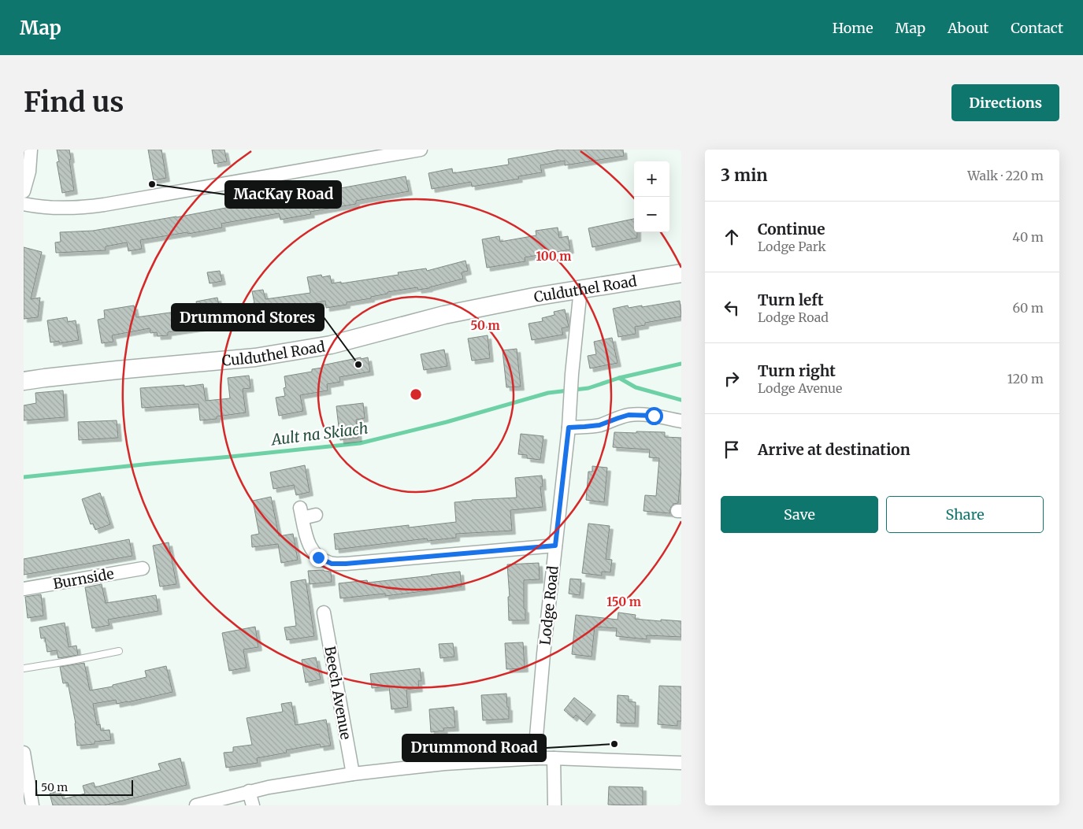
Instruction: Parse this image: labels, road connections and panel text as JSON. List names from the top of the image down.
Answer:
{
  "streets": {
    "main road": ["Culduthel Road"],
    "street": ["Burnside", "Lodge Road", "Beech Avenue"]
  },
  "crossings": [
    ["Culduthel Road", "Lodge Road"]
  ],
  "water": ["Ault na Skiach"],
  "places": ["MacKay Road", "Drummond Stores", "Drummond Road"],
  "scale_bar": "50 m",
  "page": {
    "header": "Map",
    "nav": [
      "Home",
      "Map",
      "About",
      "Contact"
    ],
    "buttons": [
      "Directions",
      ["Save", "Share"]
    ],
    "title": "Find us",
    "heading": ["3 min", "Walk · 220 m"],
    "map_buttons": ["+", "−"],
    "list": [
      ["Continue", "Lodge Park", "40 m"],
      ["Turn left", "Lodge Road", "60 m"],
      ["Turn right", "Lodge Avenue", "120 m"],
      "Arrive at destination"
    ],
    "scale": "50 m"
  },
  "rings": ["100 m", "50 m", "150 m"]
}
